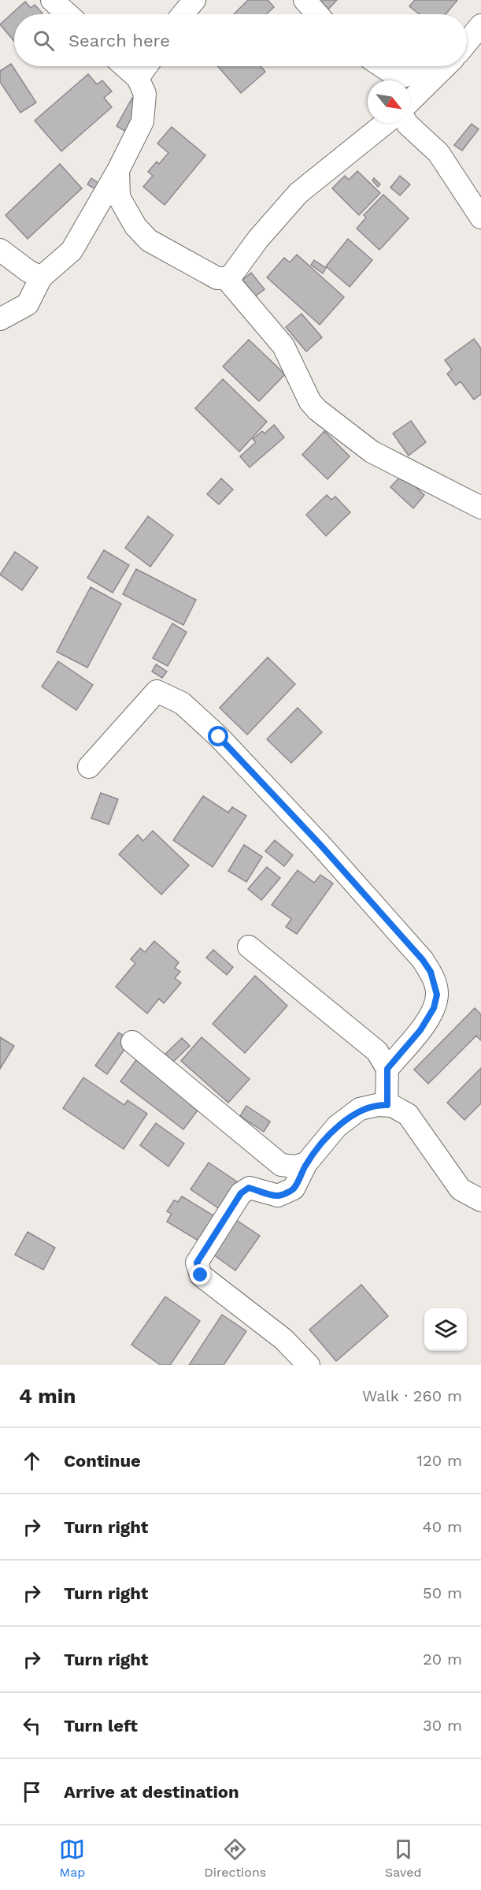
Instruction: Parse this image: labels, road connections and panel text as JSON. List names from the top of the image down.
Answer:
{
  "north": "bottom right",
  "page": {
    "search": "Search here",
    "heading": ["4 min", "Walk · 260 m"],
    "list": [
      ["Continue", "120 m"],
      ["Turn right", "40 m"],
      ["Turn right", "50 m"],
      ["Turn right", "20 m"],
      ["Turn left", "30 m"],
      "Arrive at destination"
    ],
    "nav": ["Map", "Directions", "Saved"]
  }
}
